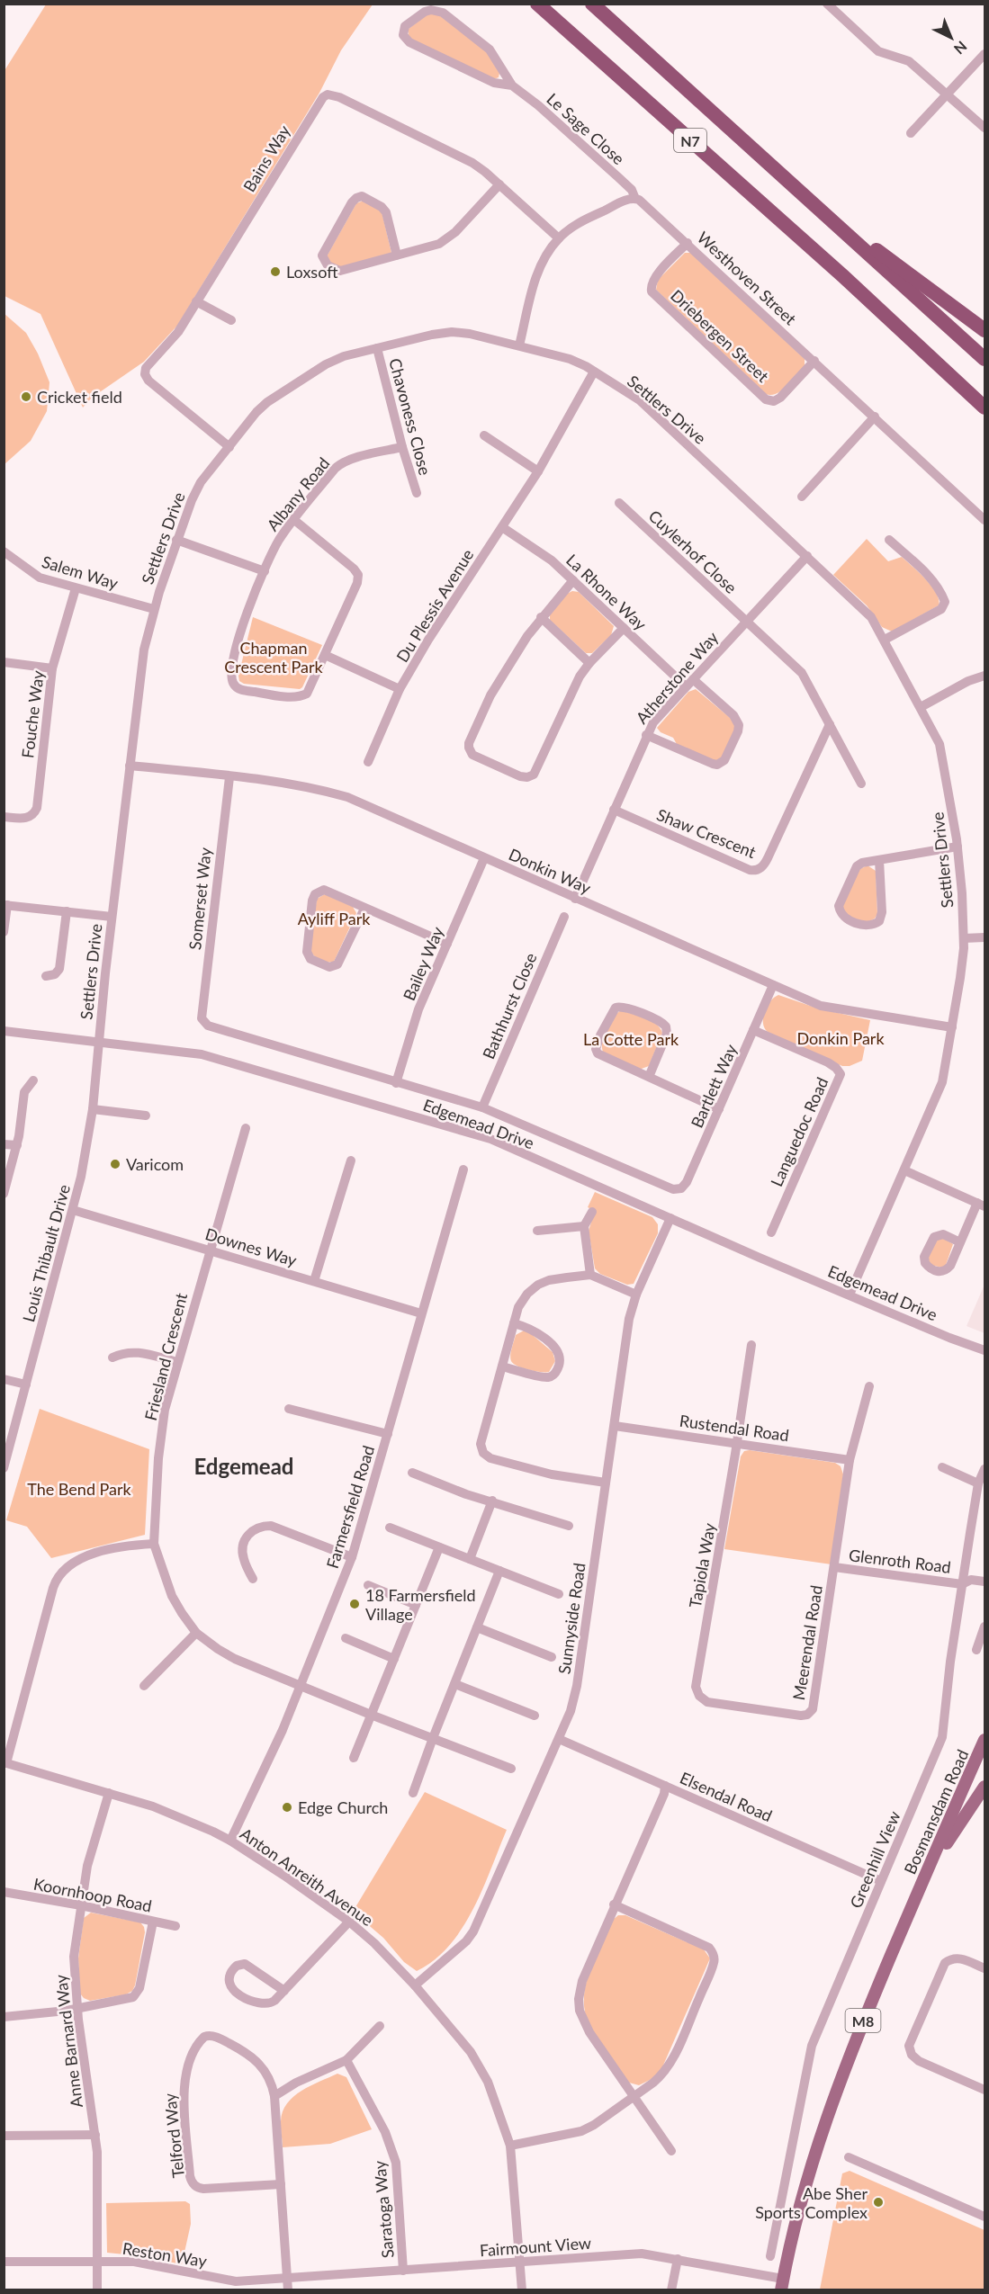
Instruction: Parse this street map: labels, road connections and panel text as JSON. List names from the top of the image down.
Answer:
{
  "streets": {
    "highway": ["N7"],
    "main road": ["Bosmansdam Road", "M8"],
    "street": [
      "Le Sage Close",
      "Bains Way",
      "Westhoven Street",
      "Driebergen Street",
      "Settlers Drive",
      "Chavoness Close",
      "Albany Road",
      "Cuylerhof Close",
      "Salem Way",
      "La Rhone Way",
      "Du Plessis Avenue",
      "Atherstone Way",
      "Fouche Way",
      "Shaw Crescent",
      "Donkin Way",
      "Somerset Way",
      "Bailey Way",
      "Bathhurst Close",
      "Bartlett Way",
      "Edgemead Drive",
      "Languedoc Road",
      "Downes Way",
      "Louis Thibault Drive",
      "Friesland Crescent",
      "Rustendal Road",
      "Farmersfield Road",
      "Glenroth Road",
      "Tapiola Way",
      "Sunnyside Road",
      "Meerendal Road",
      "Elsendal Road",
      "Greenhill View",
      "Anton Anreith Avenue",
      "Koornhoop Road",
      "Anne Barnard Way",
      "Telford Way",
      "Saratoga Way",
      "Fairmount View",
      "Reston Way"
    ]
  },
  "crossings": [
    ["Le Sage Close", "Westhoven Street"],
    ["Bains Way", "Settlers Drive"],
    ["Westhoven Street", "Driebergen Street"],
    ["Settlers Drive", "Chavoness Close"],
    ["Settlers Drive", "Salem Way"],
    ["Settlers Drive", "Du Plessis Avenue"],
    ["Settlers Drive", "Atherstone Way"],
    ["Settlers Drive", "Donkin Way"],
    ["Settlers Drive", "Edgemead Drive"],
    ["Settlers Drive", "Louis Thibault Drive"],
    ["Chavoness Close", "Albany Road"],
    ["Cuylerhof Close", "Atherstone Way"],
    ["Salem Way", "Fouche Way"],
    ["La Rhone Way", "Du Plessis Avenue"],
    ["La Rhone Way", "Atherstone Way"],
    ["Atherstone Way", "Shaw Crescent"],
    ["Atherstone Way", "Donkin Way"],
    ["Donkin Way", "Somerset Way"],
    ["Donkin Way", "Bailey Way"],
    ["Donkin Way", "Bartlett Way"],
    ["Somerset Way", "Edgemead Drive"],
    ["Bailey Way", "Edgemead Drive"],
    ["Bathhurst Close", "Edgemead Drive"],
    ["Bartlett Way", "Edgemead Drive"],
    ["Bartlett Way", "Languedoc Road"],
    ["Edgemead Drive", "Louis Thibault Drive"],
    ["Edgemead Drive", "Sunnyside Road"],
    ["Downes Way", "Louis Thibault Drive"],
    ["Downes Way", "Friesland Crescent"],
    ["Downes Way", "Farmersfield Road"],
    ["Friesland Crescent", "Farmersfield Road"],
    ["Rustendal Road", "Tapiola Way"],
    ["Rustendal Road", "Sunnyside Road"],
    ["Rustendal Road", "Meerendal Road"],
    ["Farmersfield Road", "Anton Anreith Avenue"],
    ["Glenroth Road", "Meerendal Road"],
    ["Glenroth Road", "Greenhill View"],
    ["Tapiola Way", "Meerendal Road"],
    ["Sunnyside Road", "Elsendal Road"],
    ["Sunnyside Road", "Anton Anreith Avenue"],
    ["Elsendal Road", "Greenhill View"],
    ["Bosmansdam Road", "Fairmount View"],
    ["Anton Anreith Avenue", "Anne Barnard Way"],
    ["Anton Anreith Avenue", "Fairmount View"],
    ["Koornhoop Road", "Anne Barnard Way"],
    ["Anne Barnard Way", "Reston Way"],
    ["Saratoga Way", "Fairmount View"],
    ["Fairmount View", "Reston Way"]
  ],
  "districts": ["Edgemead"],
  "parks": [
    "Chapman Crescent Park",
    "Ayliff Park",
    "Donkin Park",
    "La Cotte Park",
    "The Bend Park"
  ],
  "places": [
    "Loxsoft",
    "Cricket field",
    "Varicom",
    "18 Farmersfield Village",
    "Edge Church",
    "Abe Sher Sports Complex"
  ],
  "north": "bottom right"
}
